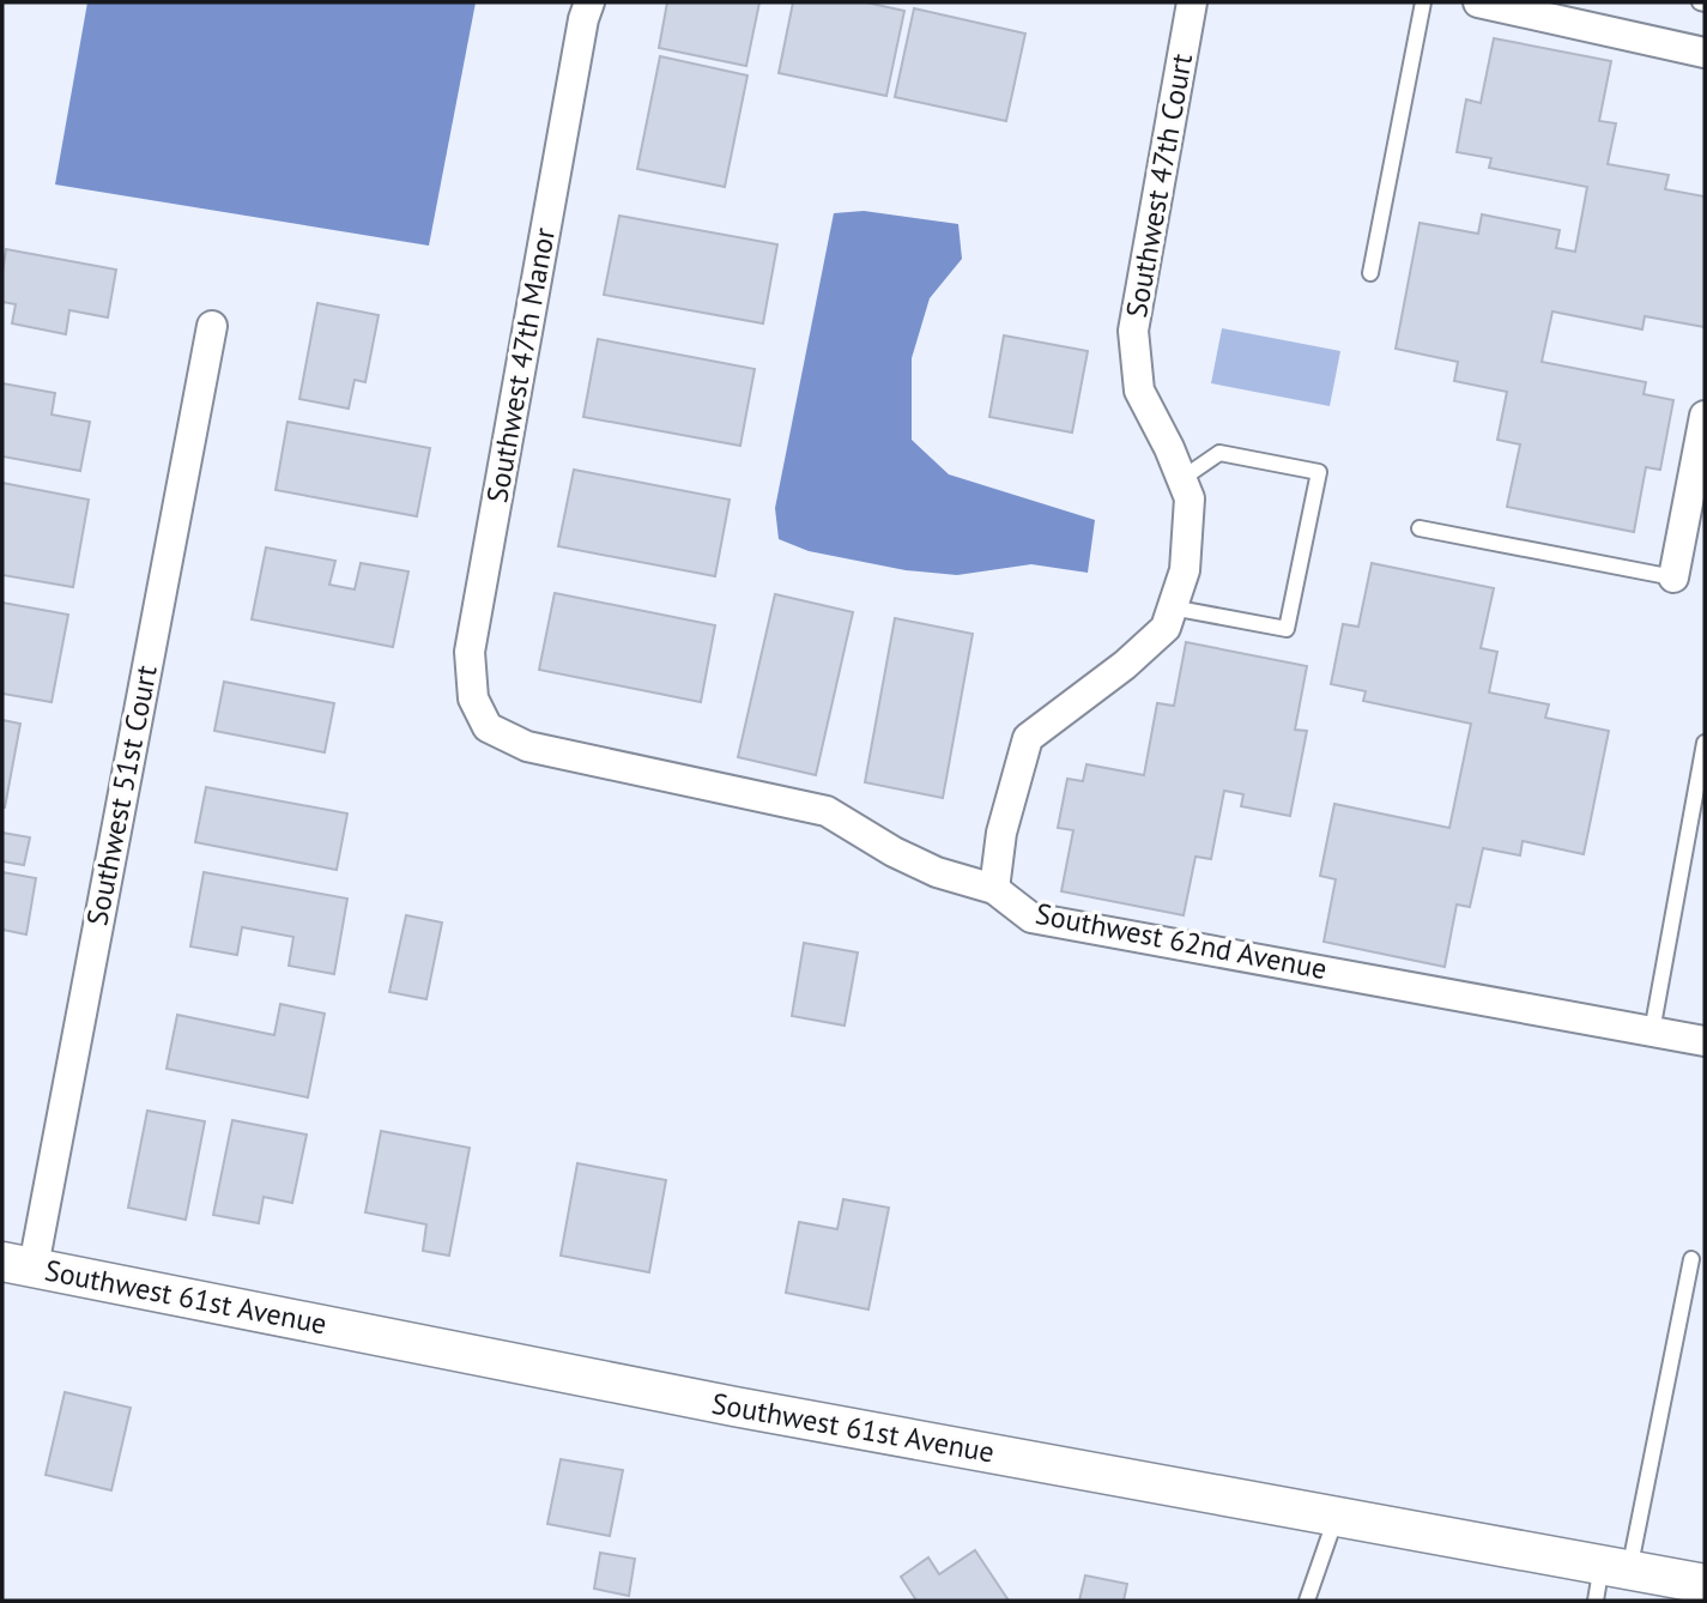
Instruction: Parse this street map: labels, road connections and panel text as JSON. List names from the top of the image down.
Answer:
{
  "streets": {
    "street": [
      "Southwest 47th Court",
      "Southwest 47th Manor",
      "Southwest 51st Court",
      "Southwest 62nd Avenue",
      "Southwest 61st Avenue"
    ]
  },
  "crossings": [
    ["Southwest 47th Court", "Southwest 62nd Avenue"],
    ["Southwest 47th Manor", "Southwest 62nd Avenue"],
    ["Southwest 51st Court", "Southwest 61st Avenue"]
  ]
}
